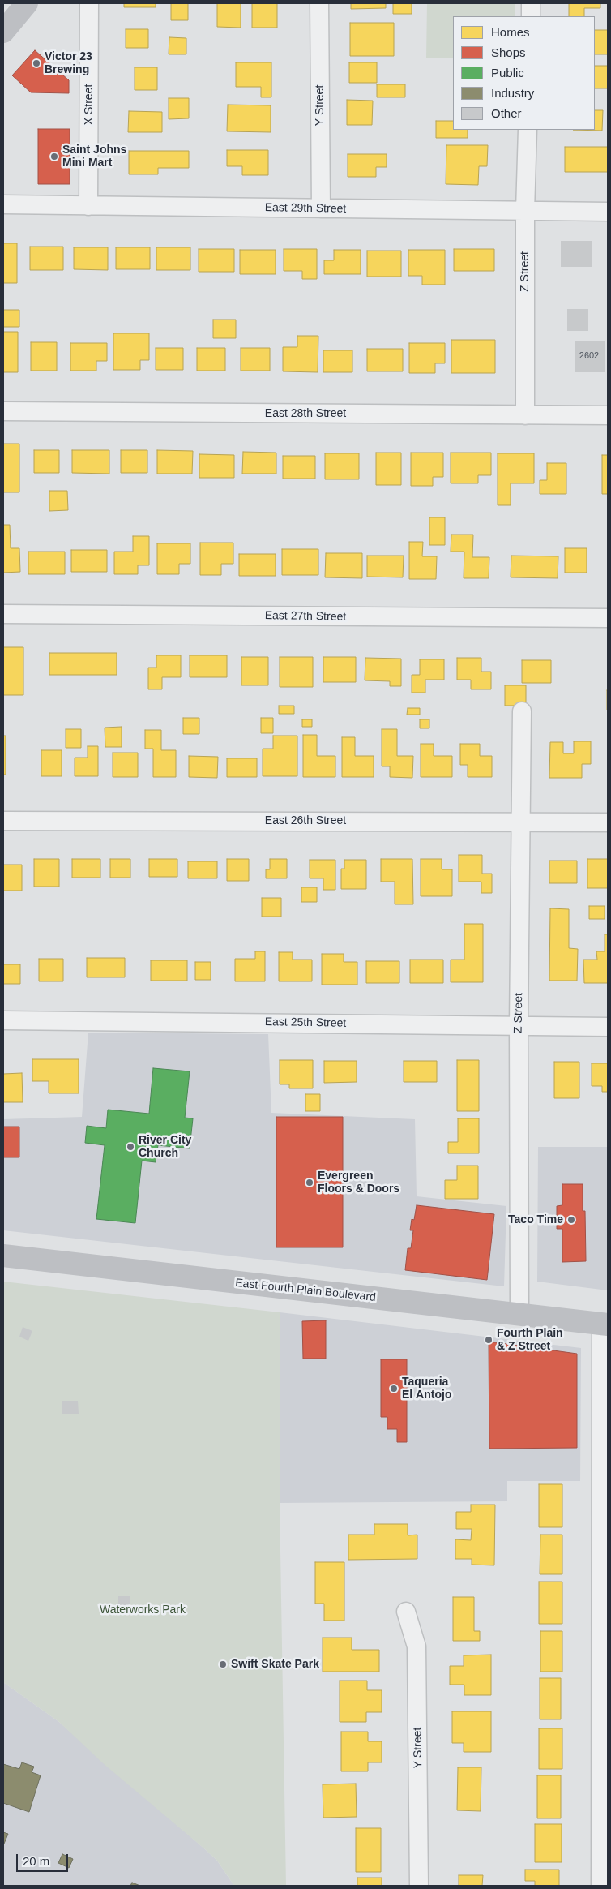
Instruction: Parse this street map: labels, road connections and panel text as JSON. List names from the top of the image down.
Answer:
{
  "streets": {
    "main road": ["East Fourth Plain Boulevard"],
    "street": [
      "X Street",
      "Y Street",
      "East 29th Street",
      "Z Street",
      "East 28th Street",
      "East 27th Street",
      "East 26th Street",
      "East 25th Street"
    ]
  },
  "crossings": [
    ["X Street", "East 29th Street"],
    ["Y Street", "East 29th Street"],
    ["East 29th Street", "Z Street"],
    ["Z Street", "East 28th Street"],
    ["Z Street", "East 26th Street"],
    ["Z Street", "East 25th Street"],
    ["Z Street", "East Fourth Plain Boulevard"]
  ],
  "parks": ["Waterworks Park"],
  "places": [
    "Victor 23 Brewing",
    "Saint Johns Mini Mart",
    "River City Church",
    "Evergreen Floors & Doors",
    "Taco Time",
    "Fourth Plain & Z Street",
    "Taqueria El Antojo",
    "Swift Skate Park"
  ],
  "house_numbers": ["2602"],
  "legend": [
    "Homes",
    "Shops",
    "Public",
    "Industry",
    "Other"
  ],
  "scale_bar": "20 m"
}
